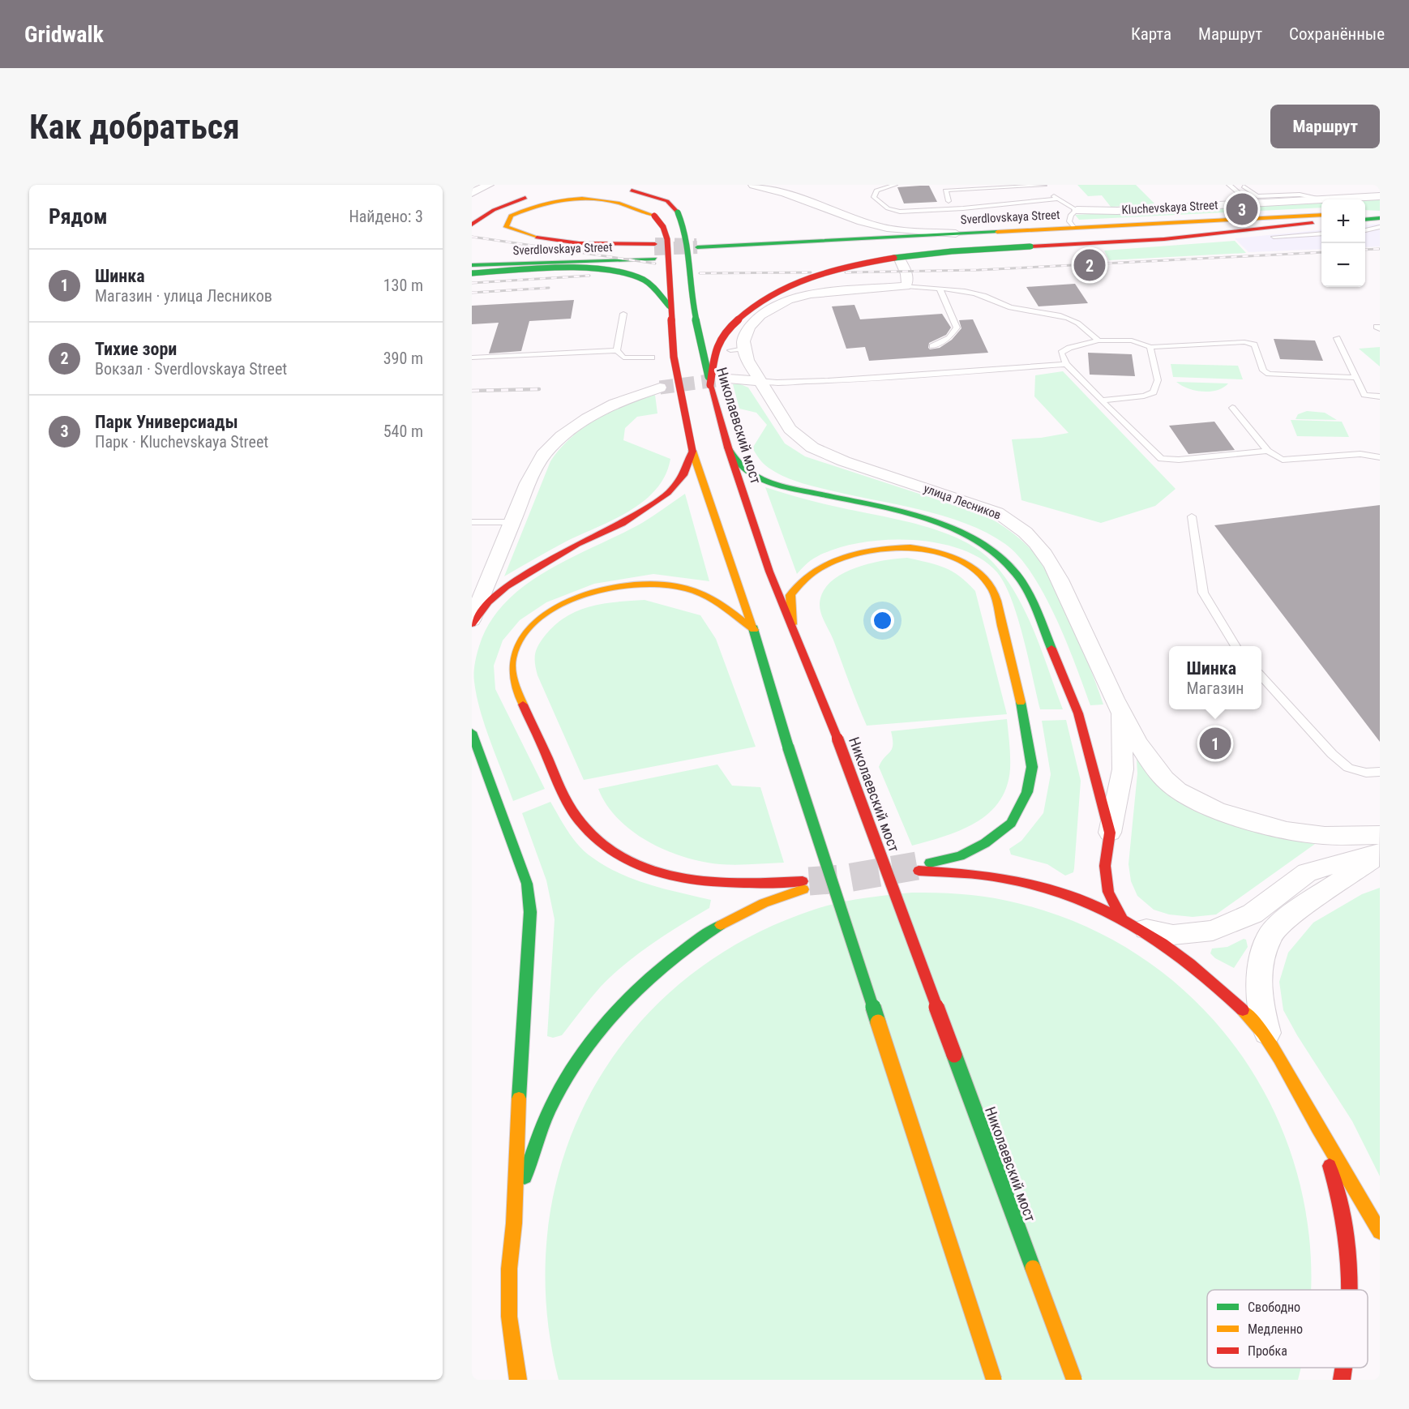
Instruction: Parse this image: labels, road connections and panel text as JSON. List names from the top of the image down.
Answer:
{
  "streets": {
    "main road": ["Sverdlovskaya Street", "Николаевский мост"],
    "street": ["Kluchevskaya Street", "улица Лесников"]
  },
  "legend": ["Свободно", "Медленно", "Пробка"],
  "page": {
    "header": "Gridwalk",
    "nav": ["Карта", "Маршрут", "Сохранённые"],
    "buttons": "Маршрут",
    "title": "Как добраться",
    "heading": ["Рядом", "Найдено: 3"],
    "pins": ["3", "2", "1"],
    "map_buttons": ["+", "−"],
    "list": [
      {
        "mark": "1",
        "name": "Шинка",
        "note": "Магазин · улица Лесников",
        "value": "130 m"
      },
      {
        "mark": "2",
        "name": "Тихие зори",
        "note": "Вокзал · Sverdlovskaya Street",
        "value": "390 m"
      },
      {
        "mark": "3",
        "name": "Парк Универсиады",
        "note": "Парк · Kluchevskaya Street",
        "value": "540 m"
      }
    ],
    "popup": ["Шинка", "Магазин"]
  }
}
